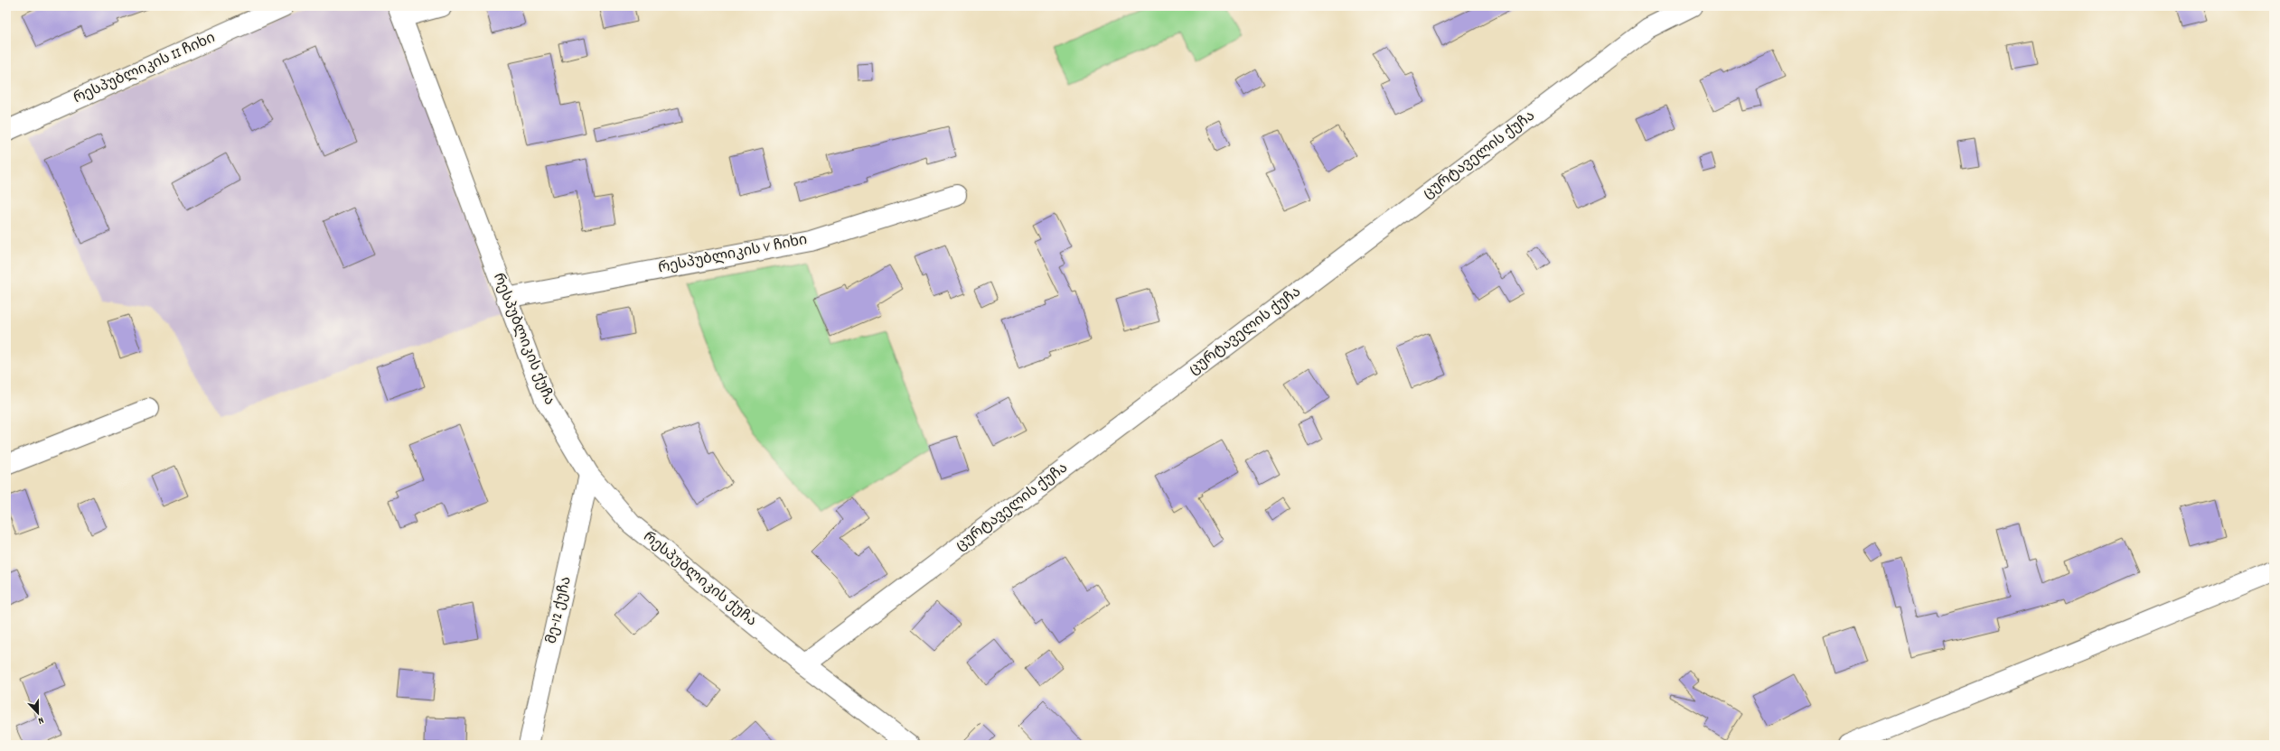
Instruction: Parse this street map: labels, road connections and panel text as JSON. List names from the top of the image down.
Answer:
{
  "streets": {
    "street": [
      "რესპუბლიკის II ჩიხი",
      "ცურტაველის ქუჩა",
      "რესპუბლიკის V ჩიხი",
      "რესპუბლიკის ქუჩა",
      "მე-12 ქუჩა"
    ]
  },
  "crossings": [
    ["ცურტაველის ქუჩა", "რესპუბლიკის ქუჩა"],
    ["რესპუბლიკის V ჩიხი", "რესპუბლიკის ქუჩა"],
    ["რესპუბლიკის ქუჩა", "მე-12 ქუჩა"]
  ],
  "north": "bottom"
}
